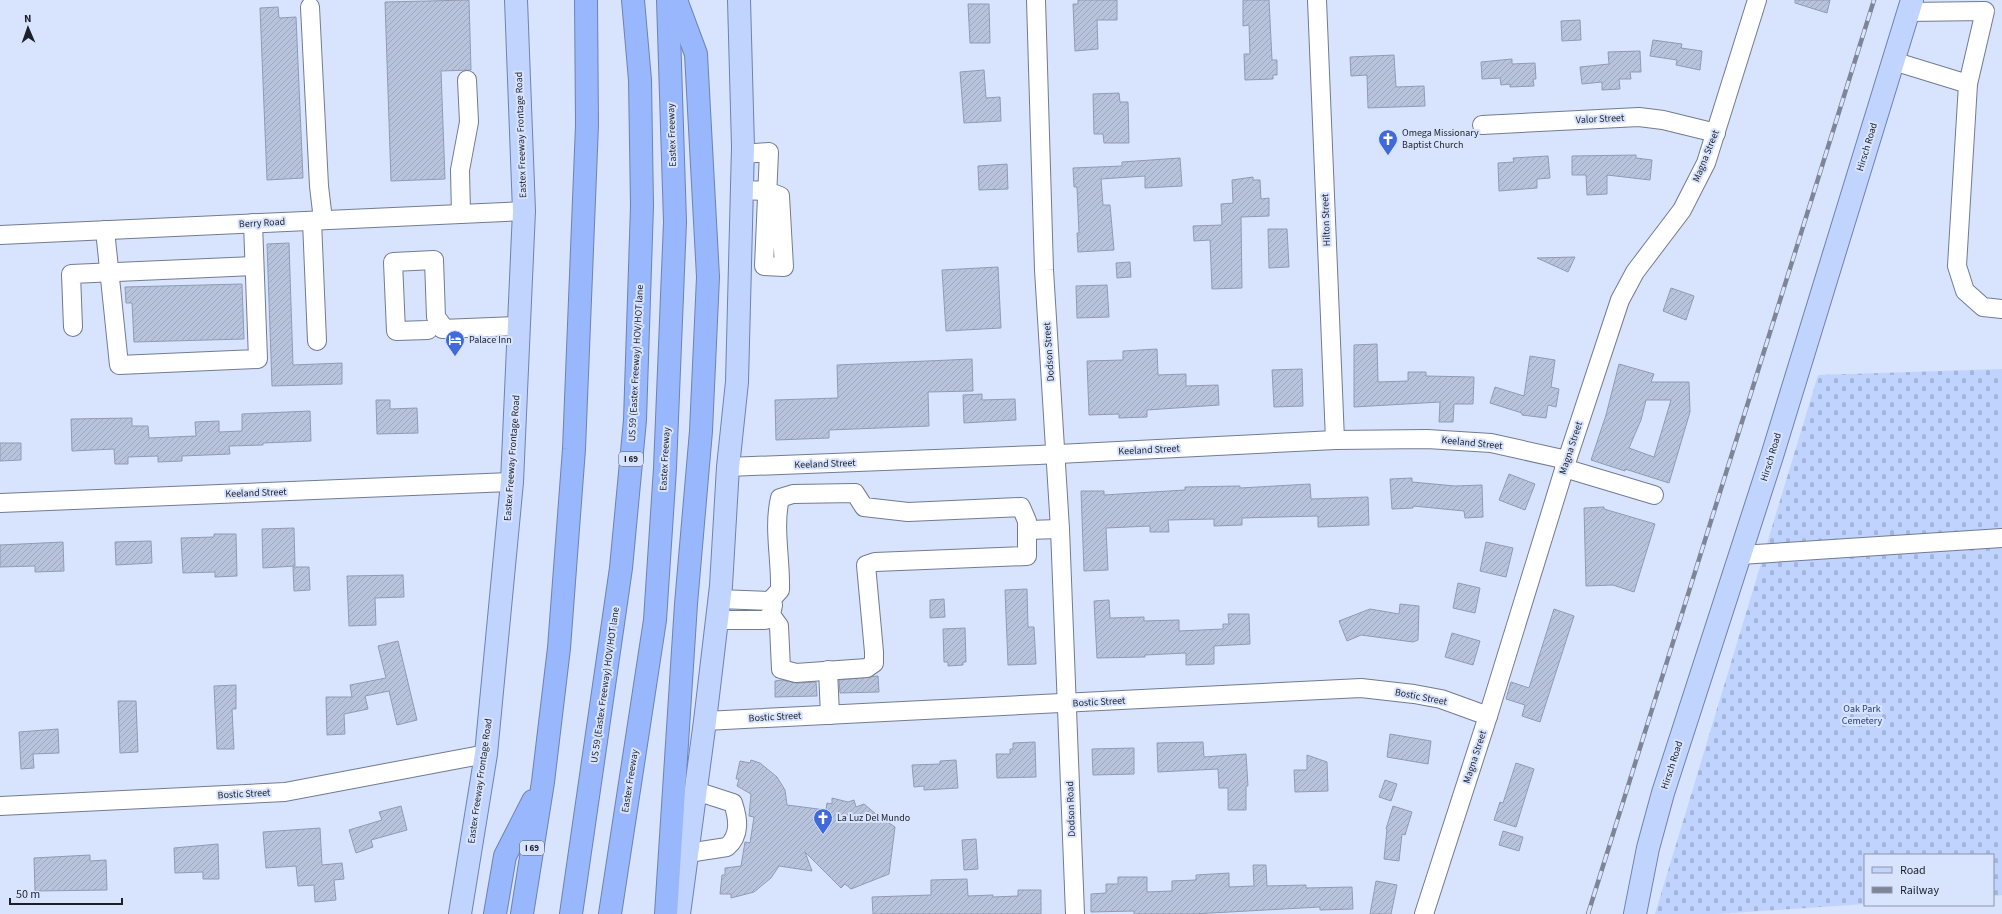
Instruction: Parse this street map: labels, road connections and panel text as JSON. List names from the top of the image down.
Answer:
{
  "streets": {
    "highway": ["Eastex Freeway", "US 59 (Eastex Freeway) HOV/HOT lane", "I 69"],
    "main road": ["Eastex Freeway Frontage Road", "Hirsch Road"],
    "street": [
      "Valor Street",
      "Magna Street",
      "Hilton Street",
      "Berry Road",
      "Dodson Street",
      "Keeland Street",
      "Bostic Street",
      "Dodson Road"
    ]
  },
  "crossings": [
    ["Valor Street", "Magna Street"],
    ["Eastex Freeway Frontage Road", "Berry Road"],
    ["Eastex Freeway Frontage Road", "Keeland Street"],
    ["Eastex Freeway Frontage Road", "Bostic Street"],
    ["Magna Street", "Keeland Street"],
    ["Magna Street", "Bostic Street"],
    ["Hilton Street", "Keeland Street"],
    ["Dodson Street", "Keeland Street"],
    ["Dodson Street", "Bostic Street"],
    ["Dodson Street", "Dodson Road"],
    ["Bostic Street", "Dodson Road"]
  ],
  "parks": ["Oak Park Cemetery"],
  "places": {
    "church": ["Omega Missionary Baptist Church", "La Luz Del Mundo"],
    "hotel": ["Palace Inn"]
  },
  "legend": ["Road", "Railway"],
  "scale_bar": "50 m",
  "north": "top"
}
